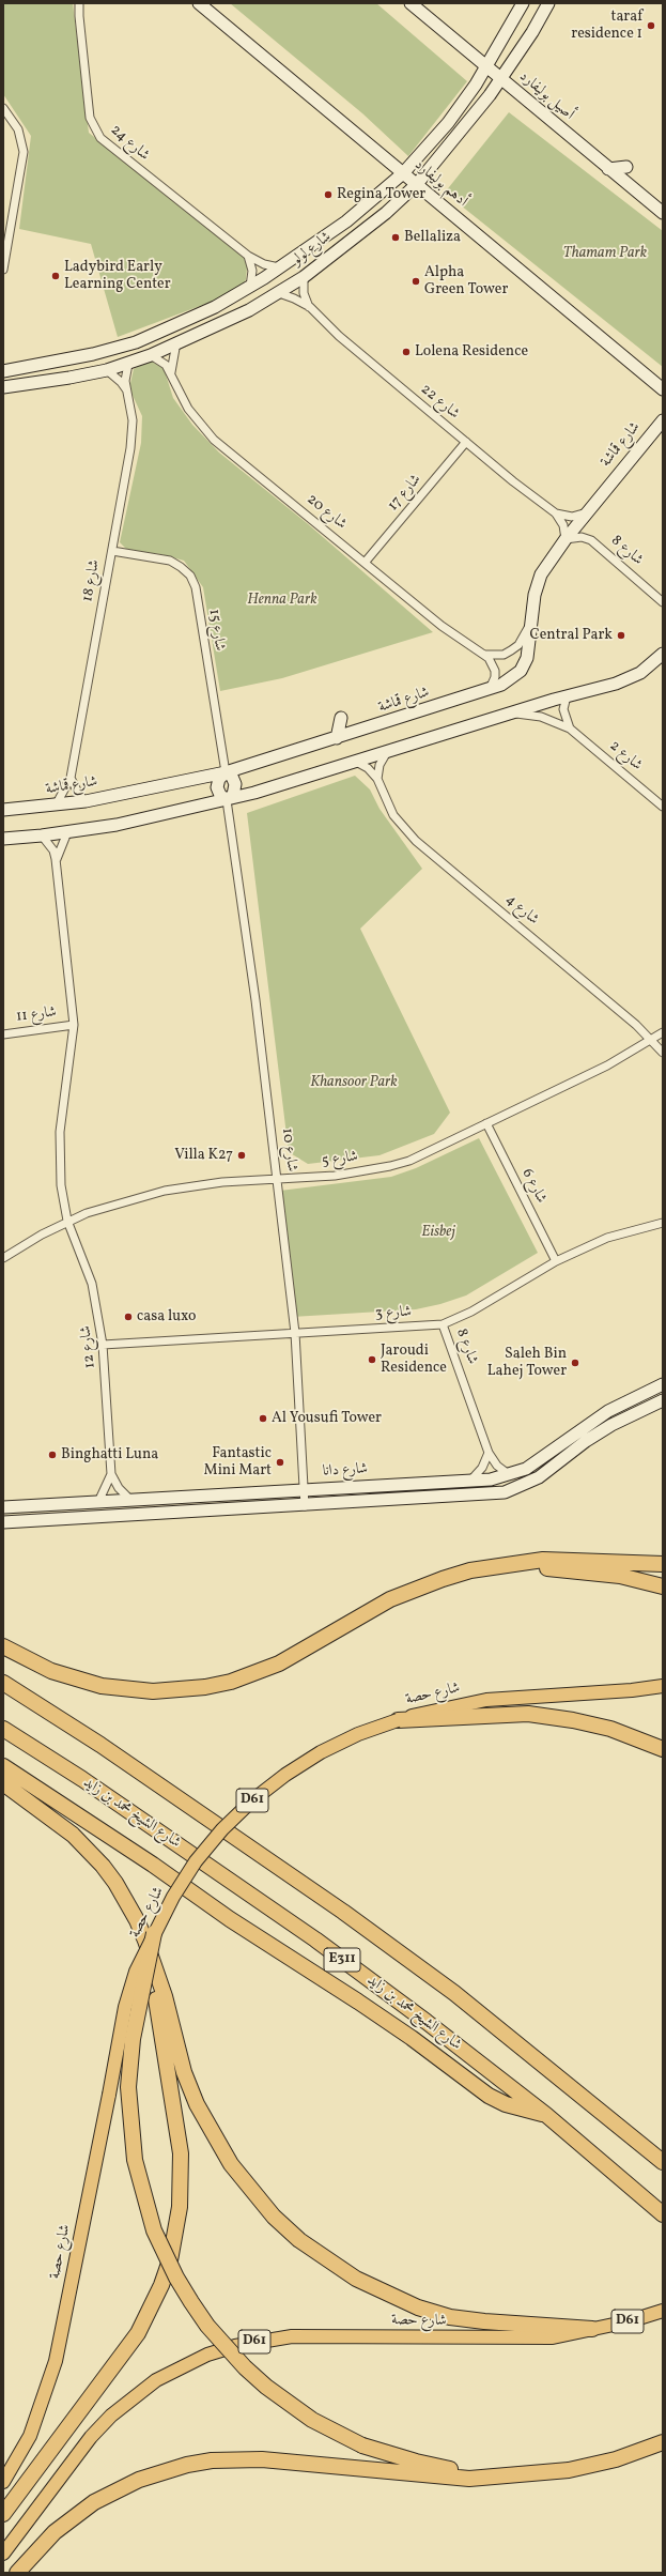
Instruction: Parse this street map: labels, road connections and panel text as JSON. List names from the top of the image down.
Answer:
{
  "streets": {
    "highway": ["شارع الشيخ محمد بن زايد", "E311"],
    "main road": ["شارع حصة", "D61"],
    "street": [
      "أصيل بوليفارد",
      "شارع 24",
      "أدهم بوليفارد",
      "شارع لولو",
      "شارع 22",
      "شارع قماشة",
      "شارع 17",
      "شارع 20",
      "شارع 8",
      "شارع 18",
      "شارع 15",
      "شارع 2",
      "شارع 4",
      "شارع 11",
      "شارع 10",
      "شارع 5",
      "شارع 6",
      "شارع 3",
      "شارع 12",
      "شارع دانا"
    ]
  },
  "crossings": [
    ["أصيل بوليفارد", "شارع لولو"],
    ["شارع 24", "شارع لولو"],
    ["أدهم بوليفارد", "شارع لولو"],
    ["شارع لولو", "شارع 22"],
    ["شارع لولو", "شارع 20"],
    ["شارع لولو", "شارع 18"],
    ["شارع 22", "شارع قماشة"],
    ["شارع 22", "شارع 17"],
    ["شارع 22", "شارع 8"],
    ["شارع قماشة", "شارع 20"],
    ["شارع قماشة", "شارع 8"],
    ["شارع قماشة", "شارع 18"],
    ["شارع قماشة", "شارع 15"],
    ["شارع قماشة", "شارع 10"],
    ["شارع 17", "شارع 20"],
    ["شارع 8", "شارع 3"],
    ["شارع 8", "شارع دانا"],
    ["شارع 18", "شارع 15"],
    ["شارع 15", "شارع 10"],
    ["شارع 4", "شارع 5"],
    ["شارع 11", "شارع 12"],
    ["شارع 10", "شارع 5"],
    ["شارع 10", "شارع 3"],
    ["شارع 10", "شارع دانا"],
    ["شارع 5", "شارع 6"],
    ["شارع 5", "شارع 12"],
    ["شارع 6", "شارع 3"],
    ["شارع 3", "شارع 12"],
    ["شارع 12", "شارع دانا"]
  ],
  "parks": [
    "Thamam Park",
    "Henna Park",
    "Khansoor Park",
    "Eisbej"
  ],
  "places": [
    "taraf residence 1",
    "Regina Tower",
    "Bellaliza",
    "Ladybird Early Learning Center",
    "Alpha Green Tower",
    "Lolena Residence",
    "Central Park",
    "Villa K27",
    "casa luxo",
    "Jaroudi Residence",
    "Saleh Bin Lahej Tower",
    "Al Yousufi Tower",
    "Binghatti Luna",
    "Fantastic Mini Mart"
  ]
}
